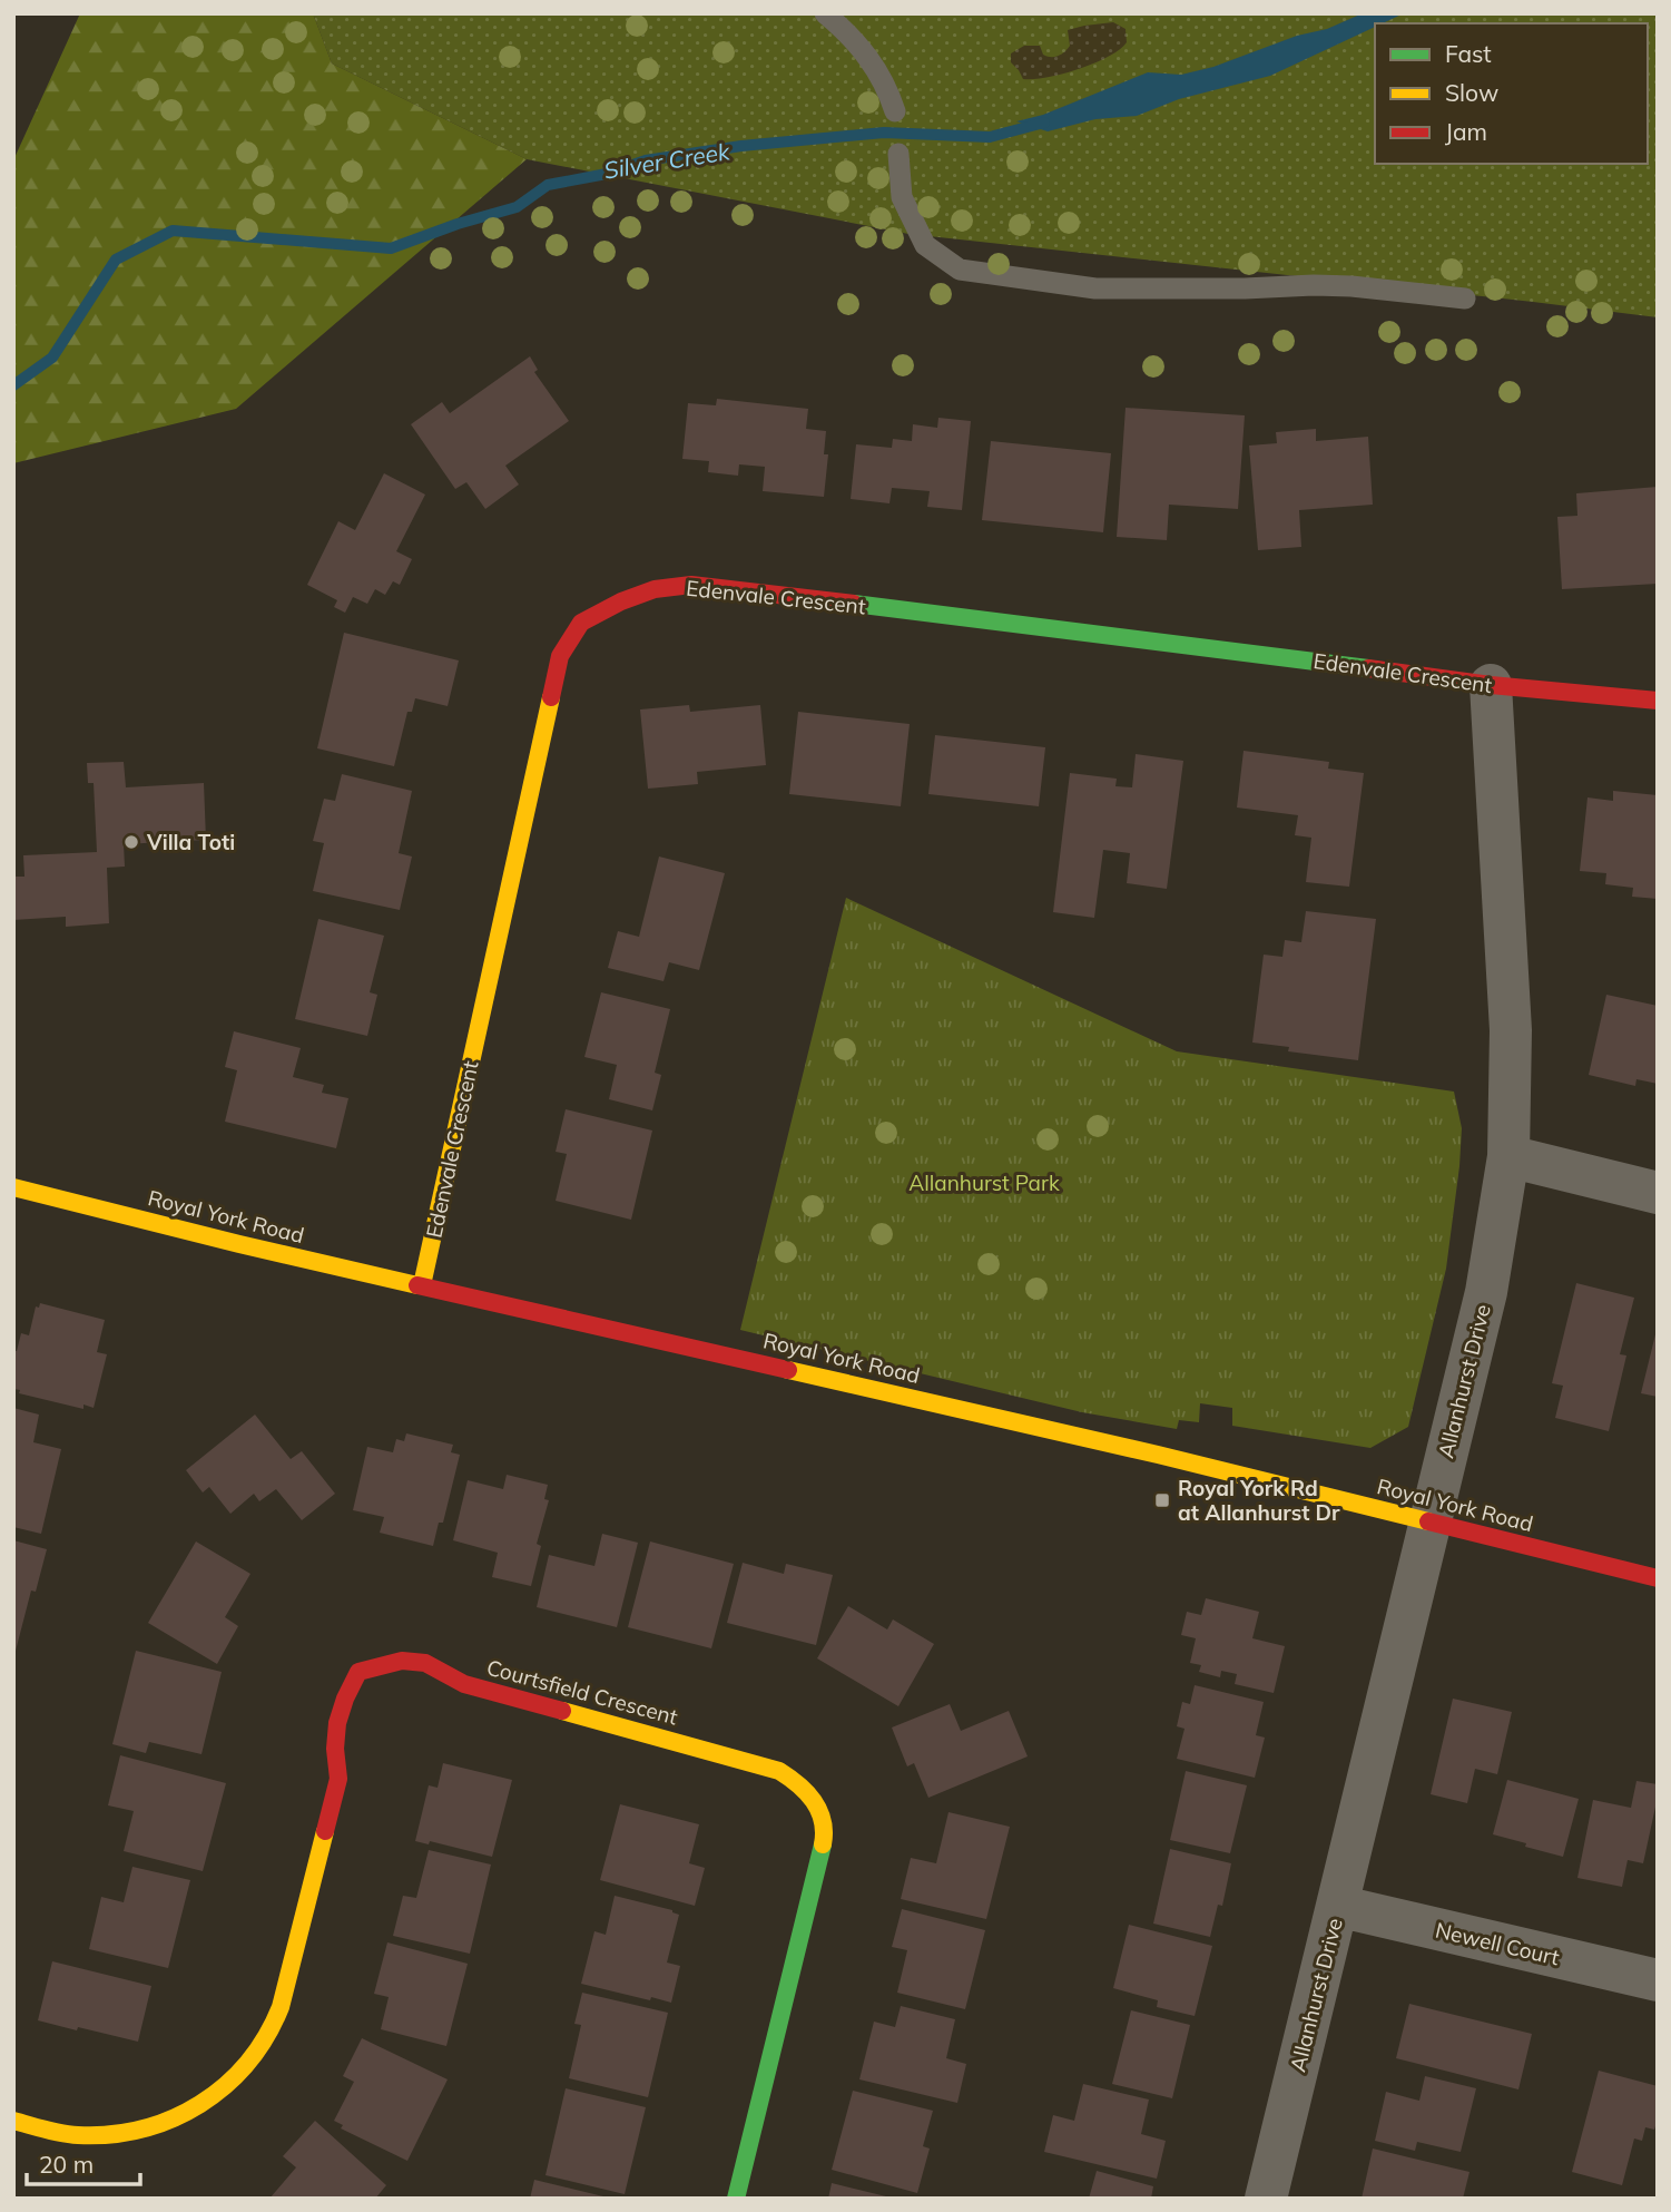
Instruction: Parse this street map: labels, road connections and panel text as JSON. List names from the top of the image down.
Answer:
{
  "streets": {
    "street": [
      "Edenvale Crescent",
      "Royal York Road",
      "Allanhurst Drive",
      "Courtsfield Crescent",
      "Newell Court"
    ]
  },
  "crossings": [
    ["Edenvale Crescent", "Royal York Road"],
    ["Edenvale Crescent", "Allanhurst Drive"],
    ["Royal York Road", "Allanhurst Drive"],
    ["Allanhurst Drive", "Newell Court"]
  ],
  "water": ["Silver Creek"],
  "parks": ["Allanhurst Park"],
  "places": {
    "other": ["Villa Toti"],
    "transit": ["Royal York Rd at Allanhurst Dr"]
  },
  "legend": ["Fast", "Slow", "Jam"],
  "scale_bar": "20 m"
}
